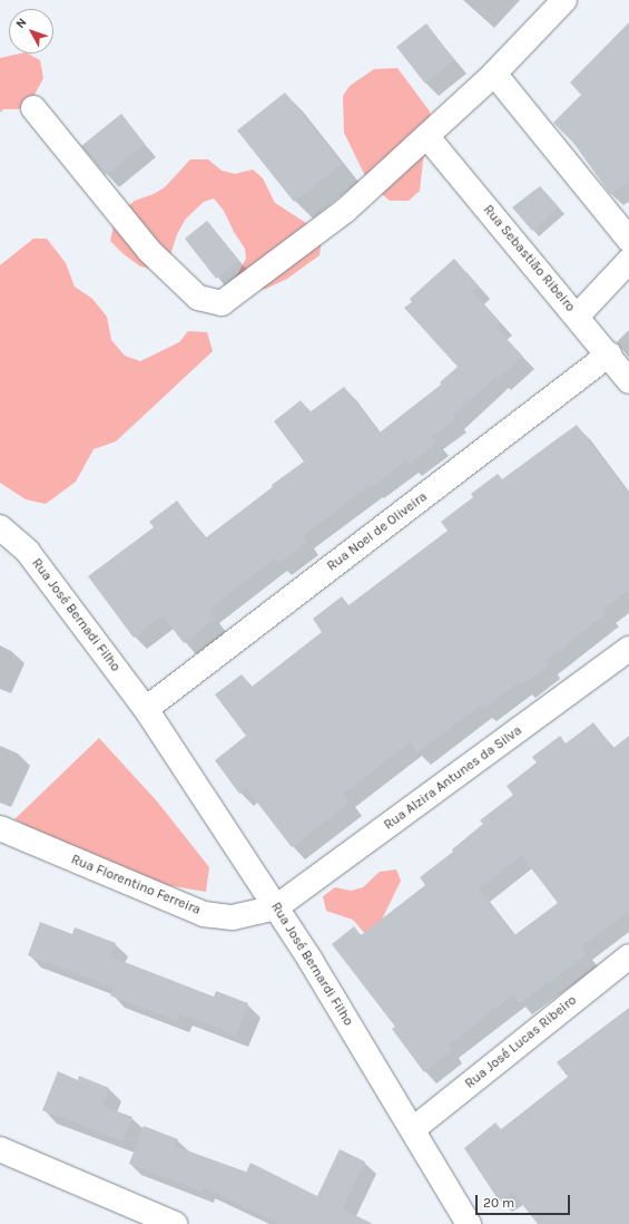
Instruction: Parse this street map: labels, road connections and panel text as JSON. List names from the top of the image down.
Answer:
{
  "streets": {
    "street": [
      "Rua Sebastião Ribeiro",
      "Rua Noel de Oliveira",
      "Rua José Bernadi Filho",
      "Rua Alzira Antunes da Silva",
      "Rua Florentino Ferreira",
      "Rua José Bernardi Filho",
      "Rua José Lucas Ribeiro"
    ]
  },
  "crossings": [
    ["Rua Sebastião Ribeiro", "Rua Noel de Oliveira"],
    ["Rua Noel de Oliveira", "Rua José Bernadi Filho"],
    ["Rua Noel de Oliveira", "Rua José Bernardi Filho"],
    ["Rua José Bernadi Filho", "Rua José Bernardi Filho"],
    ["Rua Alzira Antunes da Silva", "Rua Florentino Ferreira"],
    ["Rua Alzira Antunes da Silva", "Rua José Bernardi Filho"],
    ["Rua Florentino Ferreira", "Rua José Bernardi Filho"],
    ["Rua José Bernardi Filho", "Rua José Lucas Ribeiro"]
  ],
  "scale_bar": "20 m",
  "north": "top left"
}
